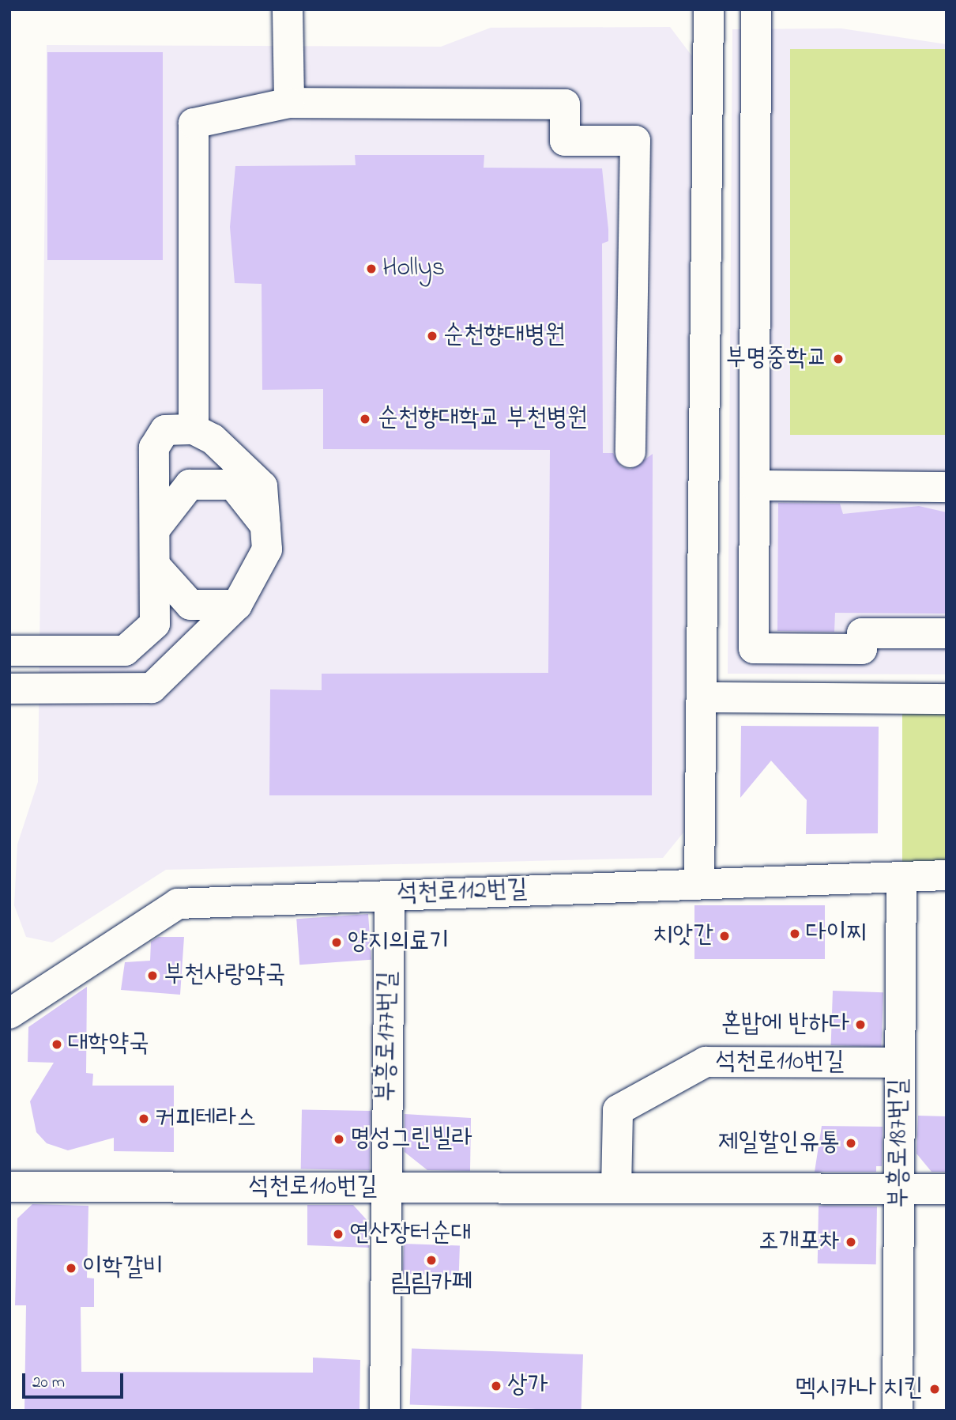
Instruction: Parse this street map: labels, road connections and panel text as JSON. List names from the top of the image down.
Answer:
{
  "streets": {
    "street": [
      "석천로112번길",
      "부흥로177번길",
      "석천로110번길",
      "부흥로187번길"
    ]
  },
  "crossings": [
    ["석천로112번길", "부흥로177번길"],
    ["석천로112번길", "부흥로187번길"],
    ["부흥로177번길", "석천로110번길"],
    ["석천로110번길", "부흥로187번길"]
  ],
  "places": [
    "Hollys",
    "순천향대병원",
    "부명중학교",
    "순천향대학교 부천병원",
    "다이찌",
    "치앗간",
    "양지의료기",
    "부천사랑약국",
    "혼밥에 반하다",
    "대학약국",
    "커피테라스",
    "명성그린빌라",
    "제일할인유통",
    "연산장터순대",
    "조개포차",
    "림림카페",
    "이학갈비",
    "상가",
    "멕시카나 치킨"
  ],
  "scale_bar": "20 m"
}
